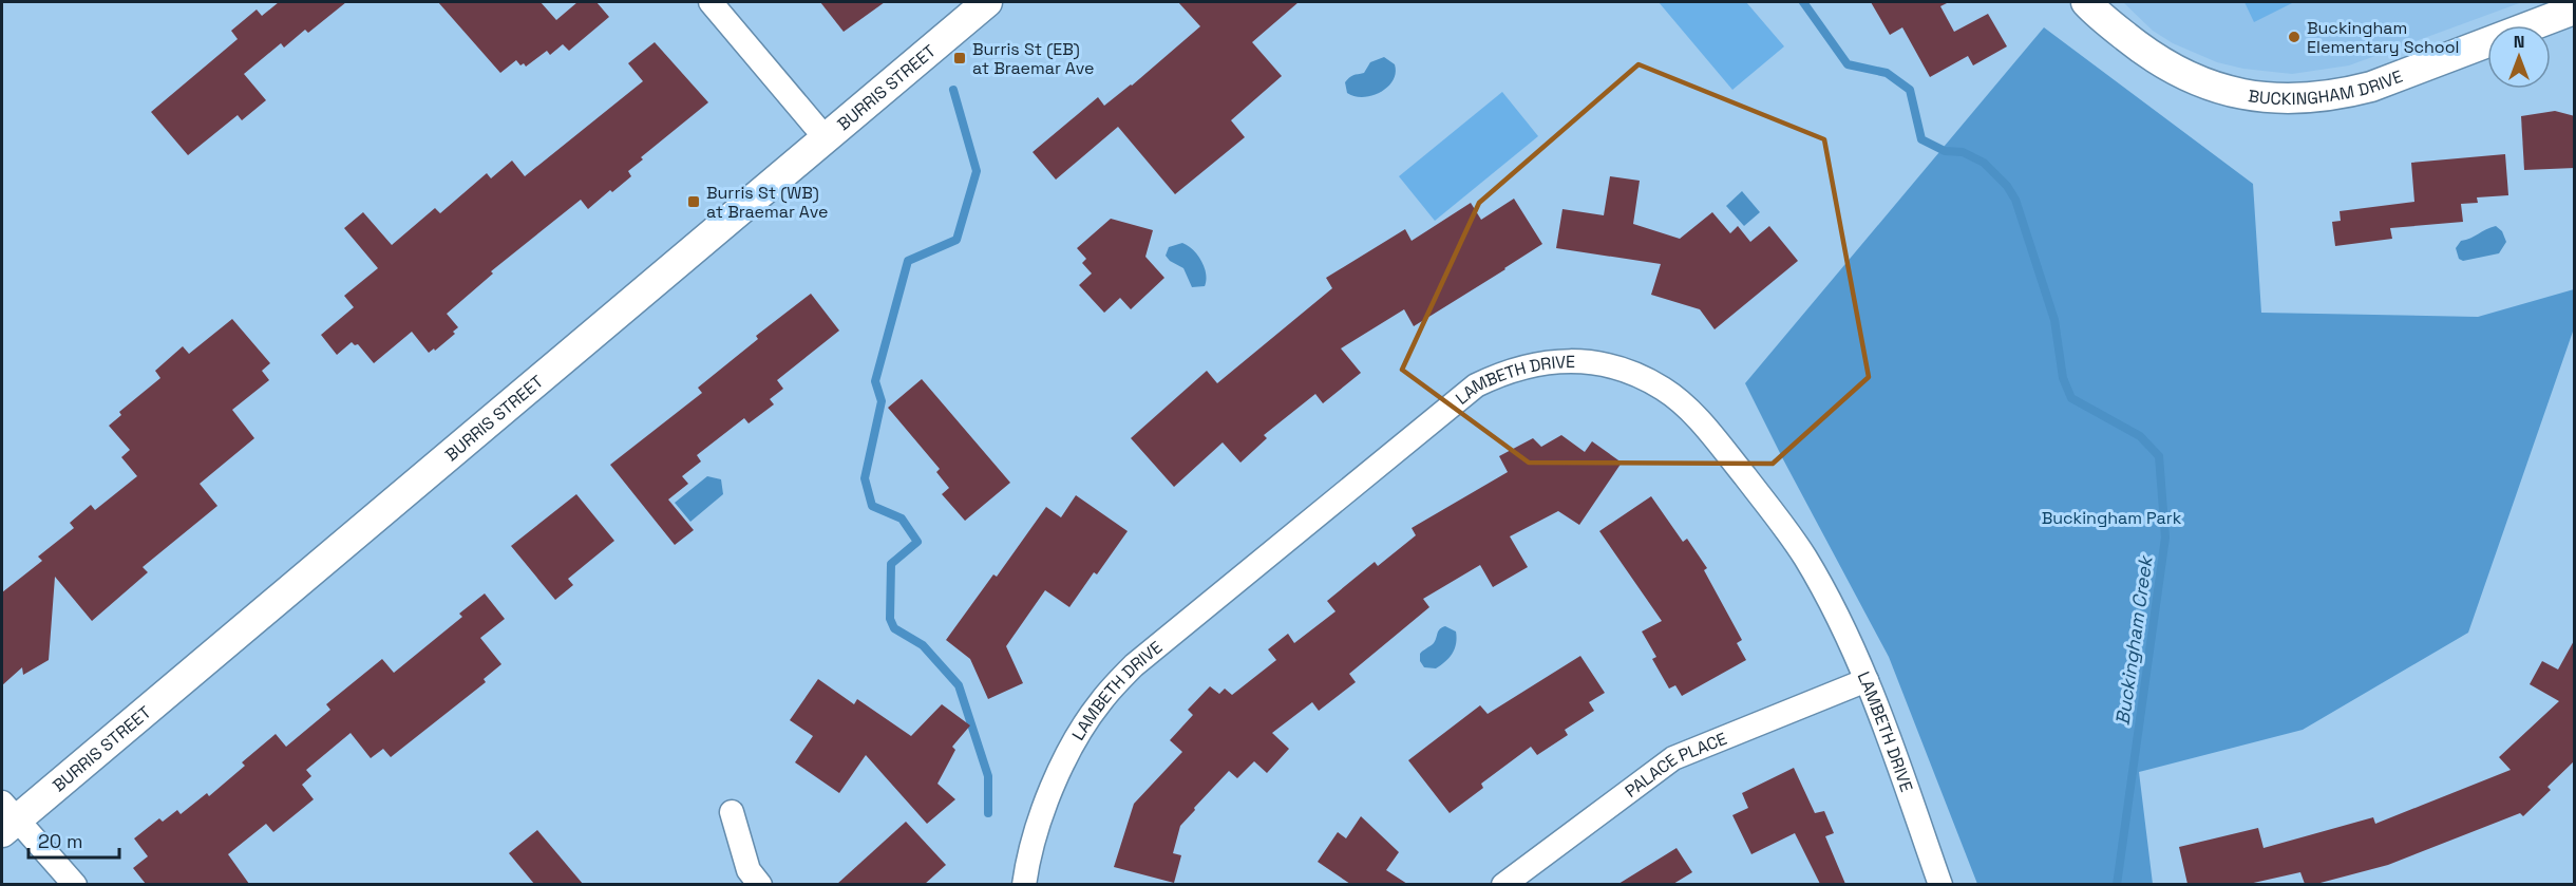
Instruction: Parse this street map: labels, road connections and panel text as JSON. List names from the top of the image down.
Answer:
{
  "streets": {
    "street": [
      "BUCKINGHAM DRIVE",
      "BURRIS STREET",
      "LAMBETH DRIVE",
      "PALACE PLACE"
    ]
  },
  "crossings": [
    ["LAMBETH DRIVE", "PALACE PLACE"]
  ],
  "water": ["Buckingham Creek"],
  "parks": ["Buckingham Park"],
  "places": {
    "other": ["Buckingham Elementary School"],
    "transit": ["Burris St (EB) at Braemar Ave", "Burris St (WB) at Braemar Ave"]
  },
  "scale_bar": "20 m",
  "north": "top"
}
